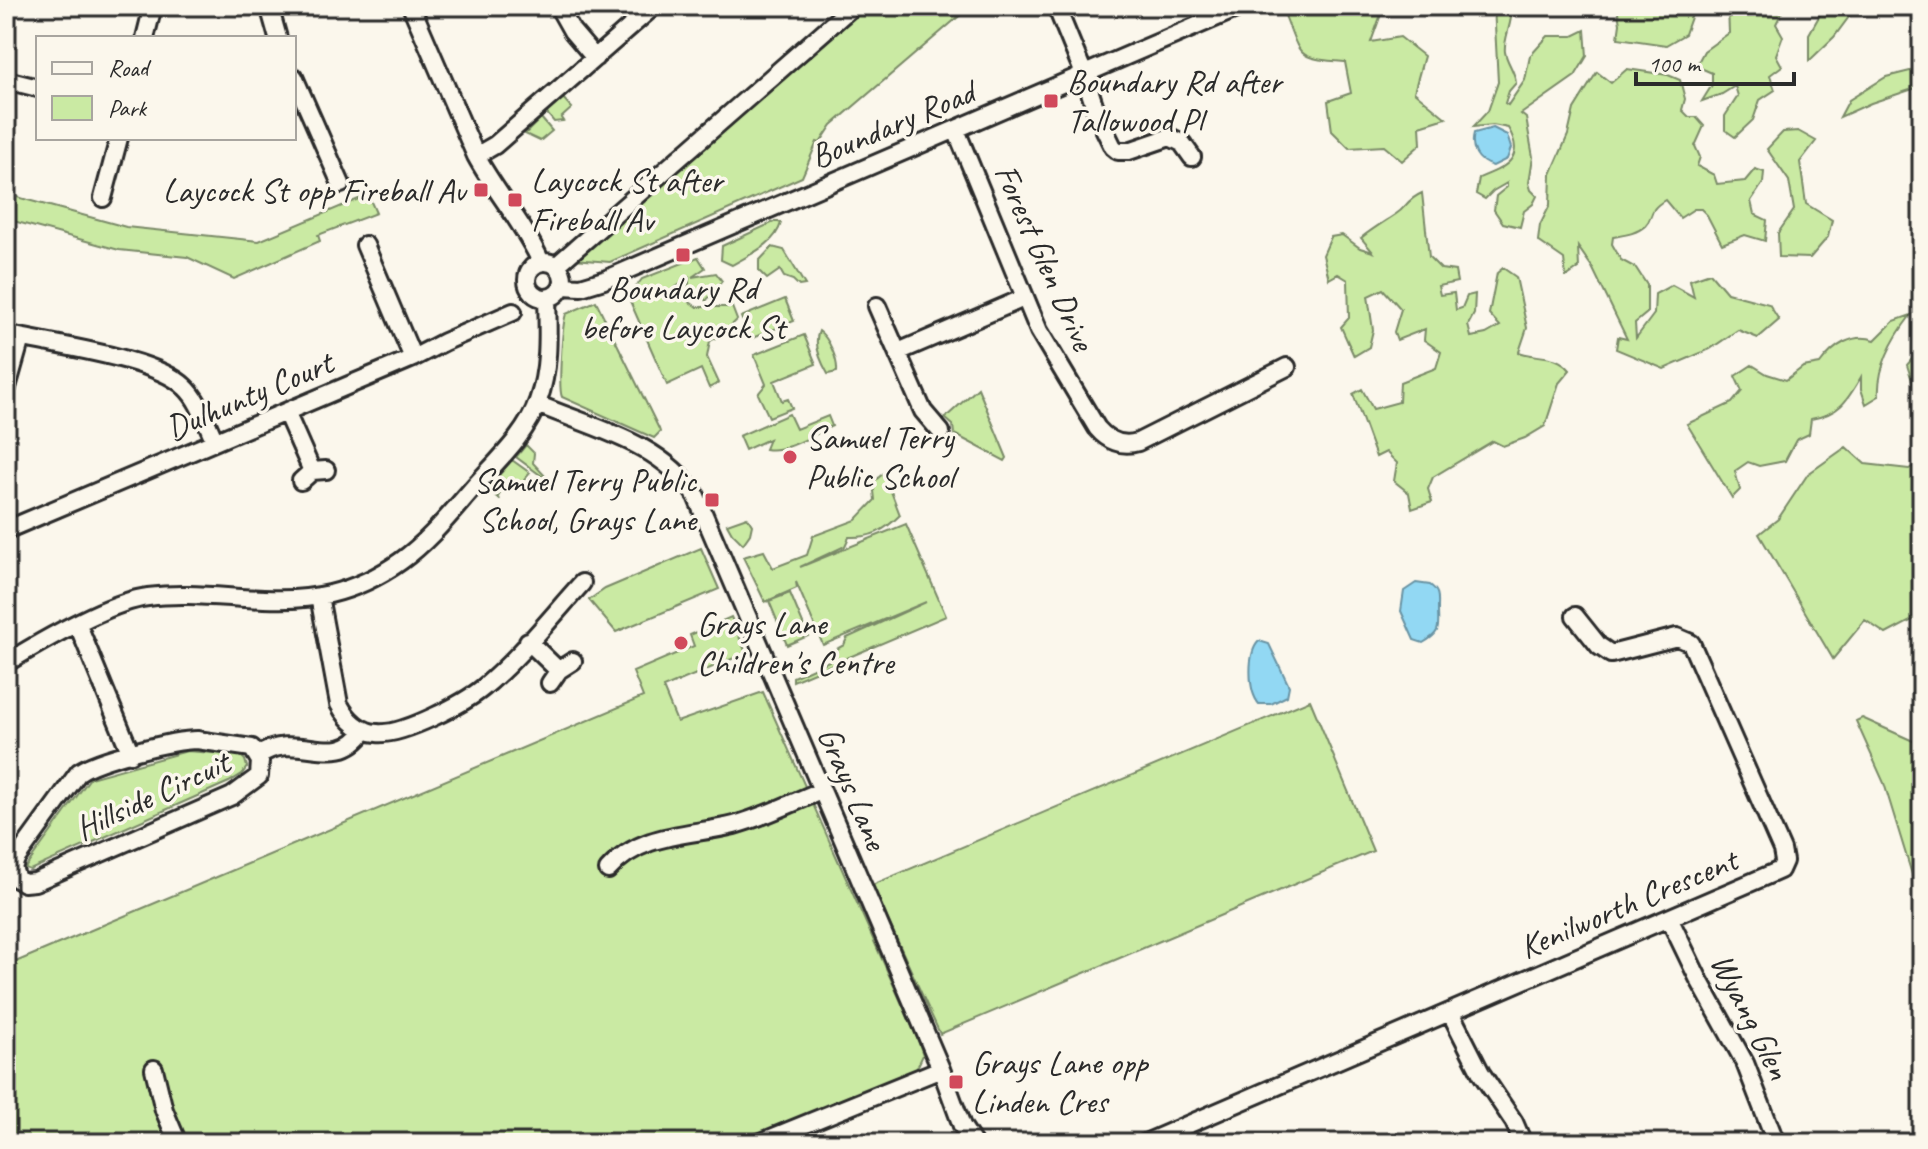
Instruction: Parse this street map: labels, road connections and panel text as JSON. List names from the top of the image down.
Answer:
{
  "streets": {
    "street": [
      "Boundary Road",
      "Forest Glen Drive",
      "Dulhunty Court",
      "Grays Lane",
      "Hillside Circuit",
      "Kenilworth Crescent",
      "Wyang Glen"
    ]
  },
  "crossings": [
    ["Boundary Road", "Forest Glen Drive"],
    ["Kenilworth Crescent", "Wyang Glen"]
  ],
  "places": {
    "transit": [
      "Boundary Rd after Tallowood Pl",
      "Laycock St opp Fireball Av",
      "Laycock St after Fireball Av",
      "Boundary Rd before Laycock St",
      "Samuel Terry Public School, Grays Lane",
      "Grays Lane opp Linden Cres"
    ],
    "other": ["Samuel Terry Public School", "Grays Lane Children's Centre"]
  },
  "legend": ["Road", "Park"],
  "scale_bar": "100 m"
}
